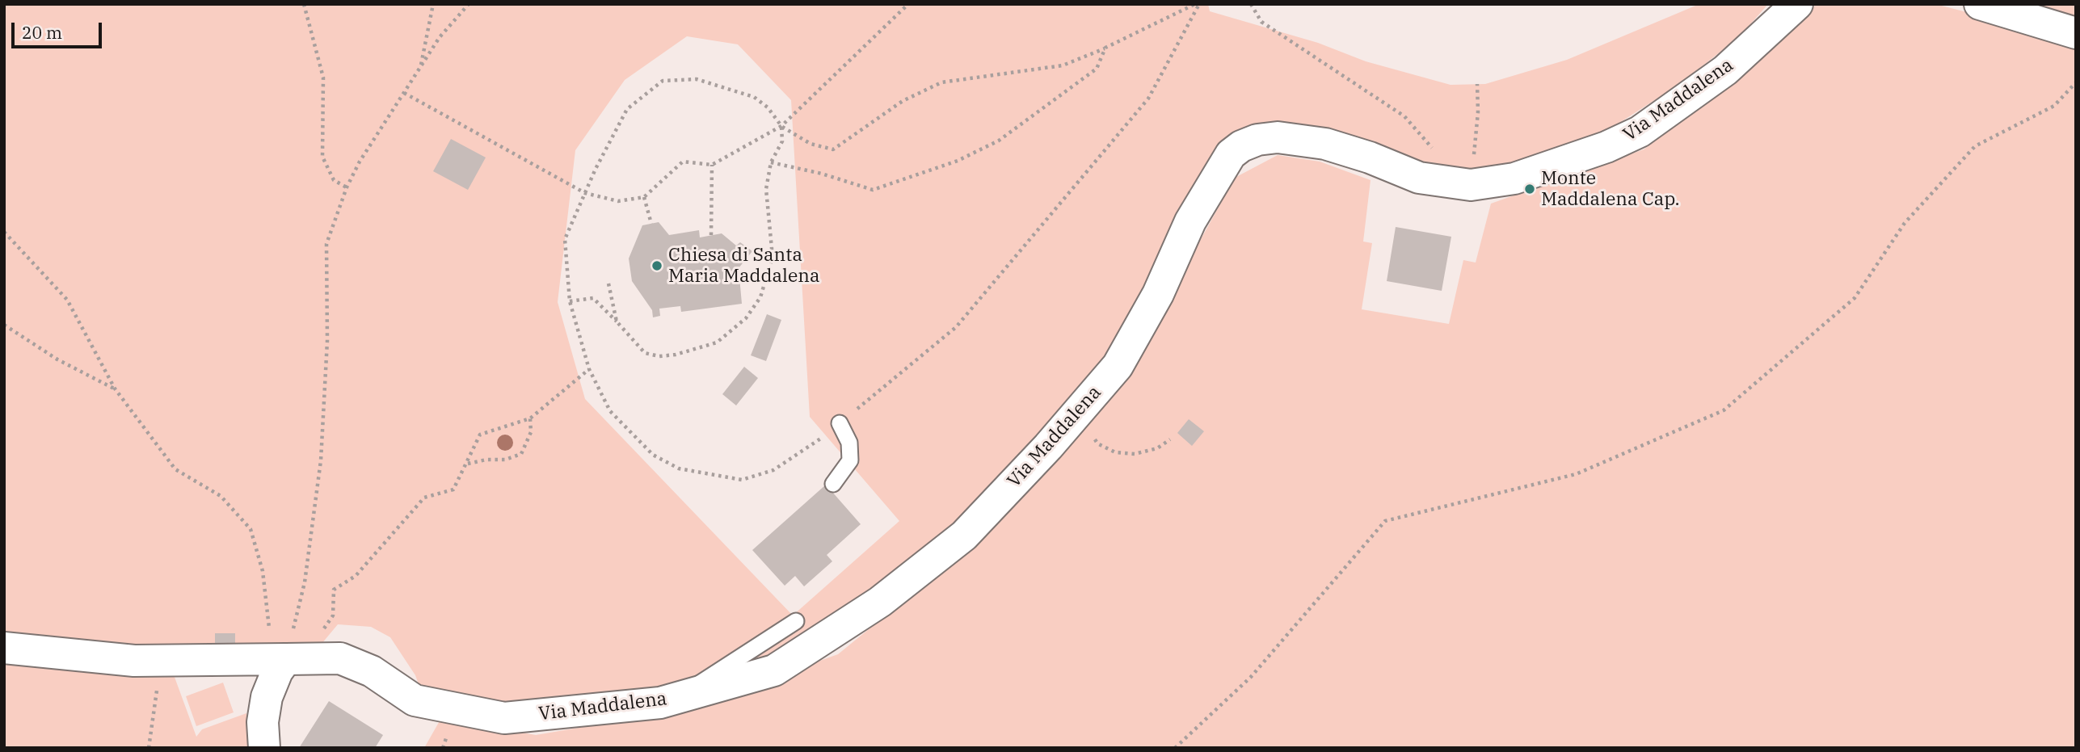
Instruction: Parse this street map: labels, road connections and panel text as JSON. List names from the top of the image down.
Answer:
{
  "streets": {
    "street": ["Via Maddalena"]
  },
  "places": ["Monte Maddalena Cap.", "Chiesa di Santa Maria Maddalena"],
  "scale_bar": "20 m"
}
